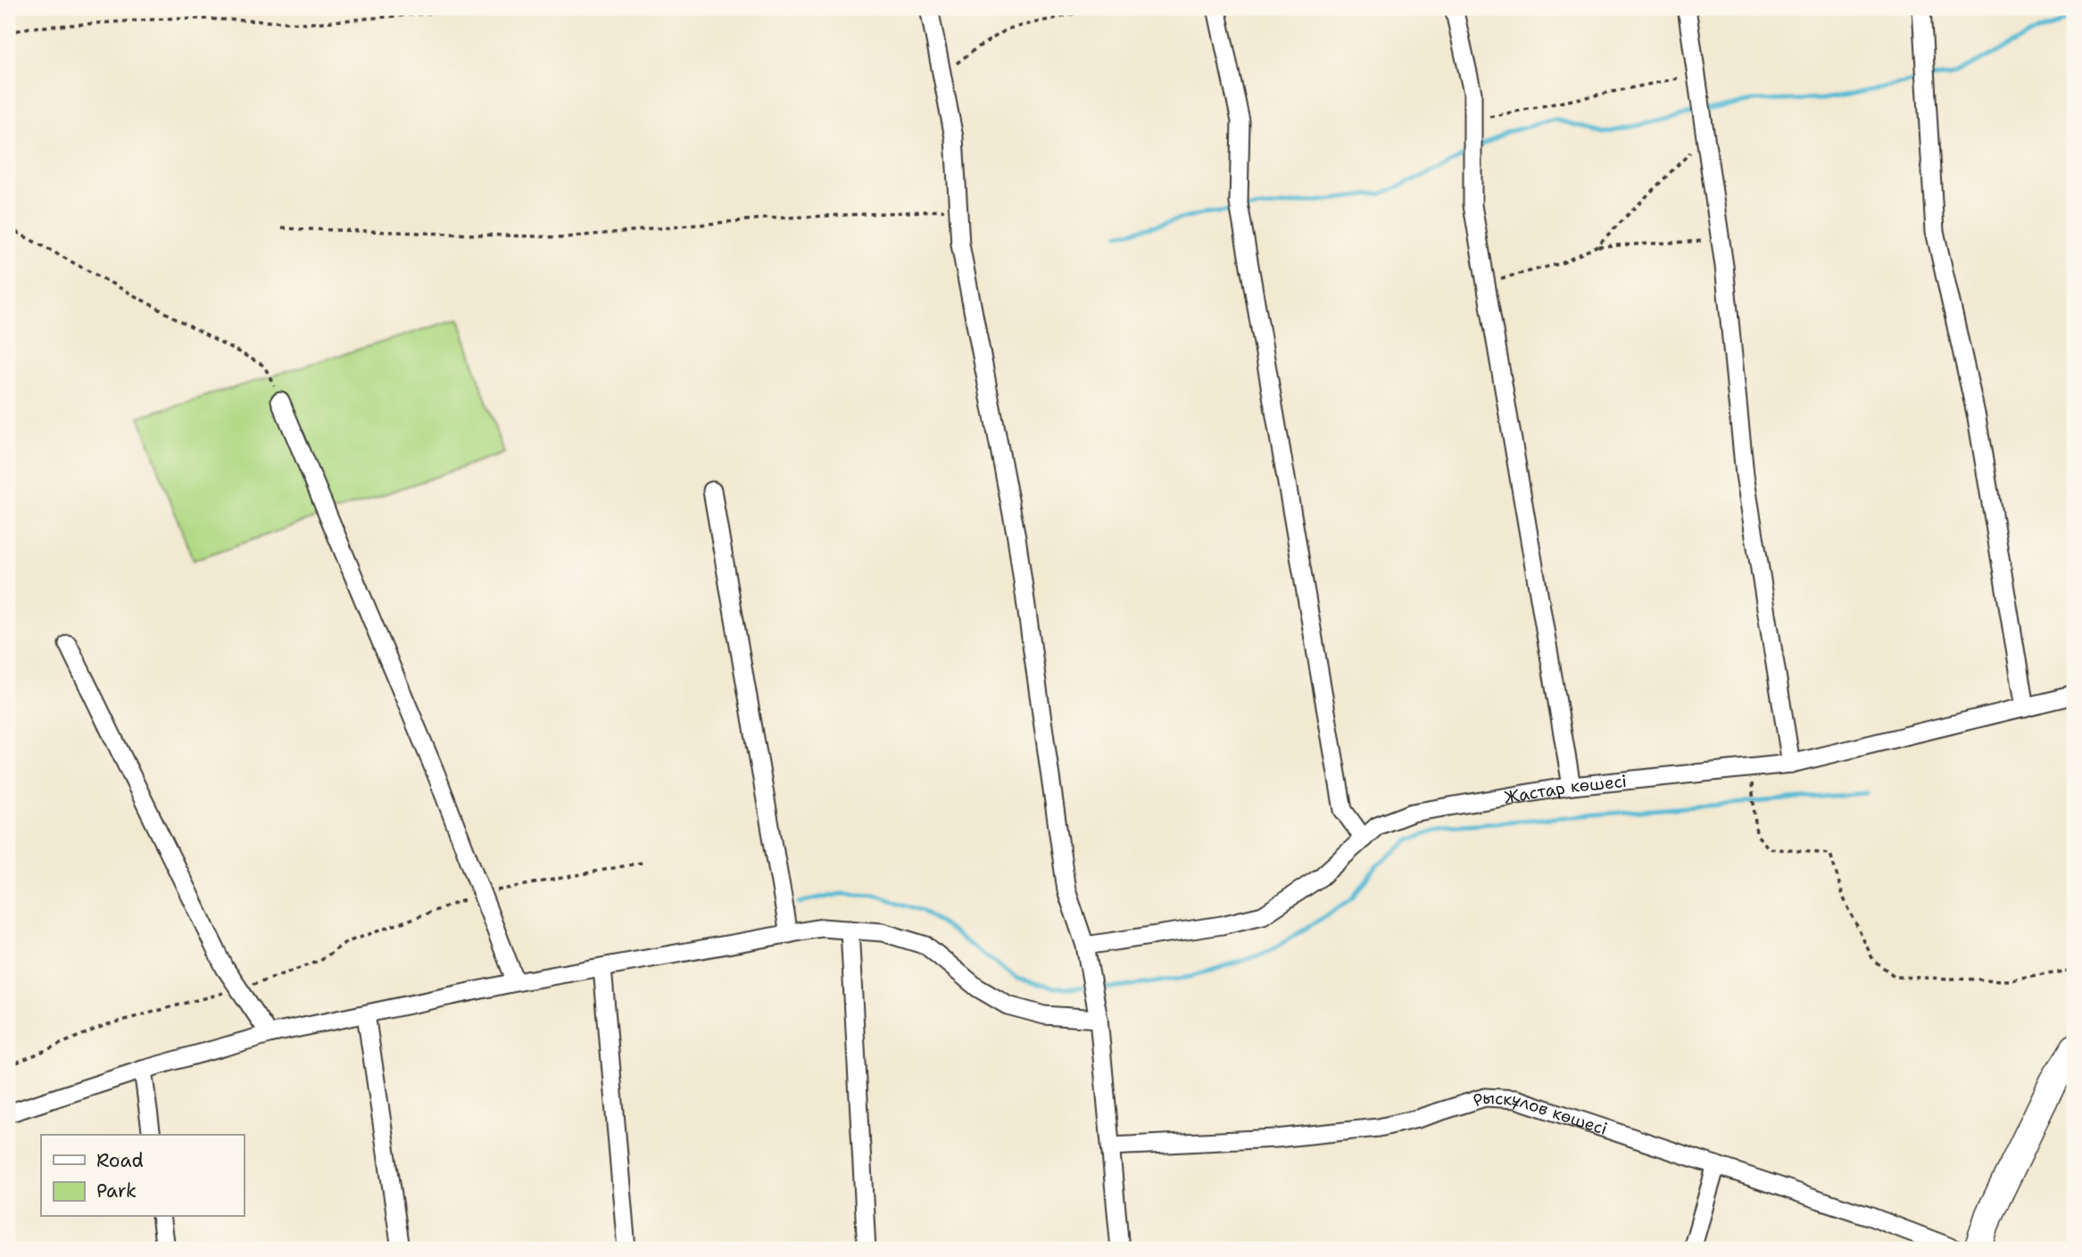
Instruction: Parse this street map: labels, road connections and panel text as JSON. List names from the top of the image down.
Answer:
{
  "streets": {
    "street": ["Жастар көшесі", "Рыскұлов көшесі"]
  },
  "legend": ["Road", "Park"]
}
